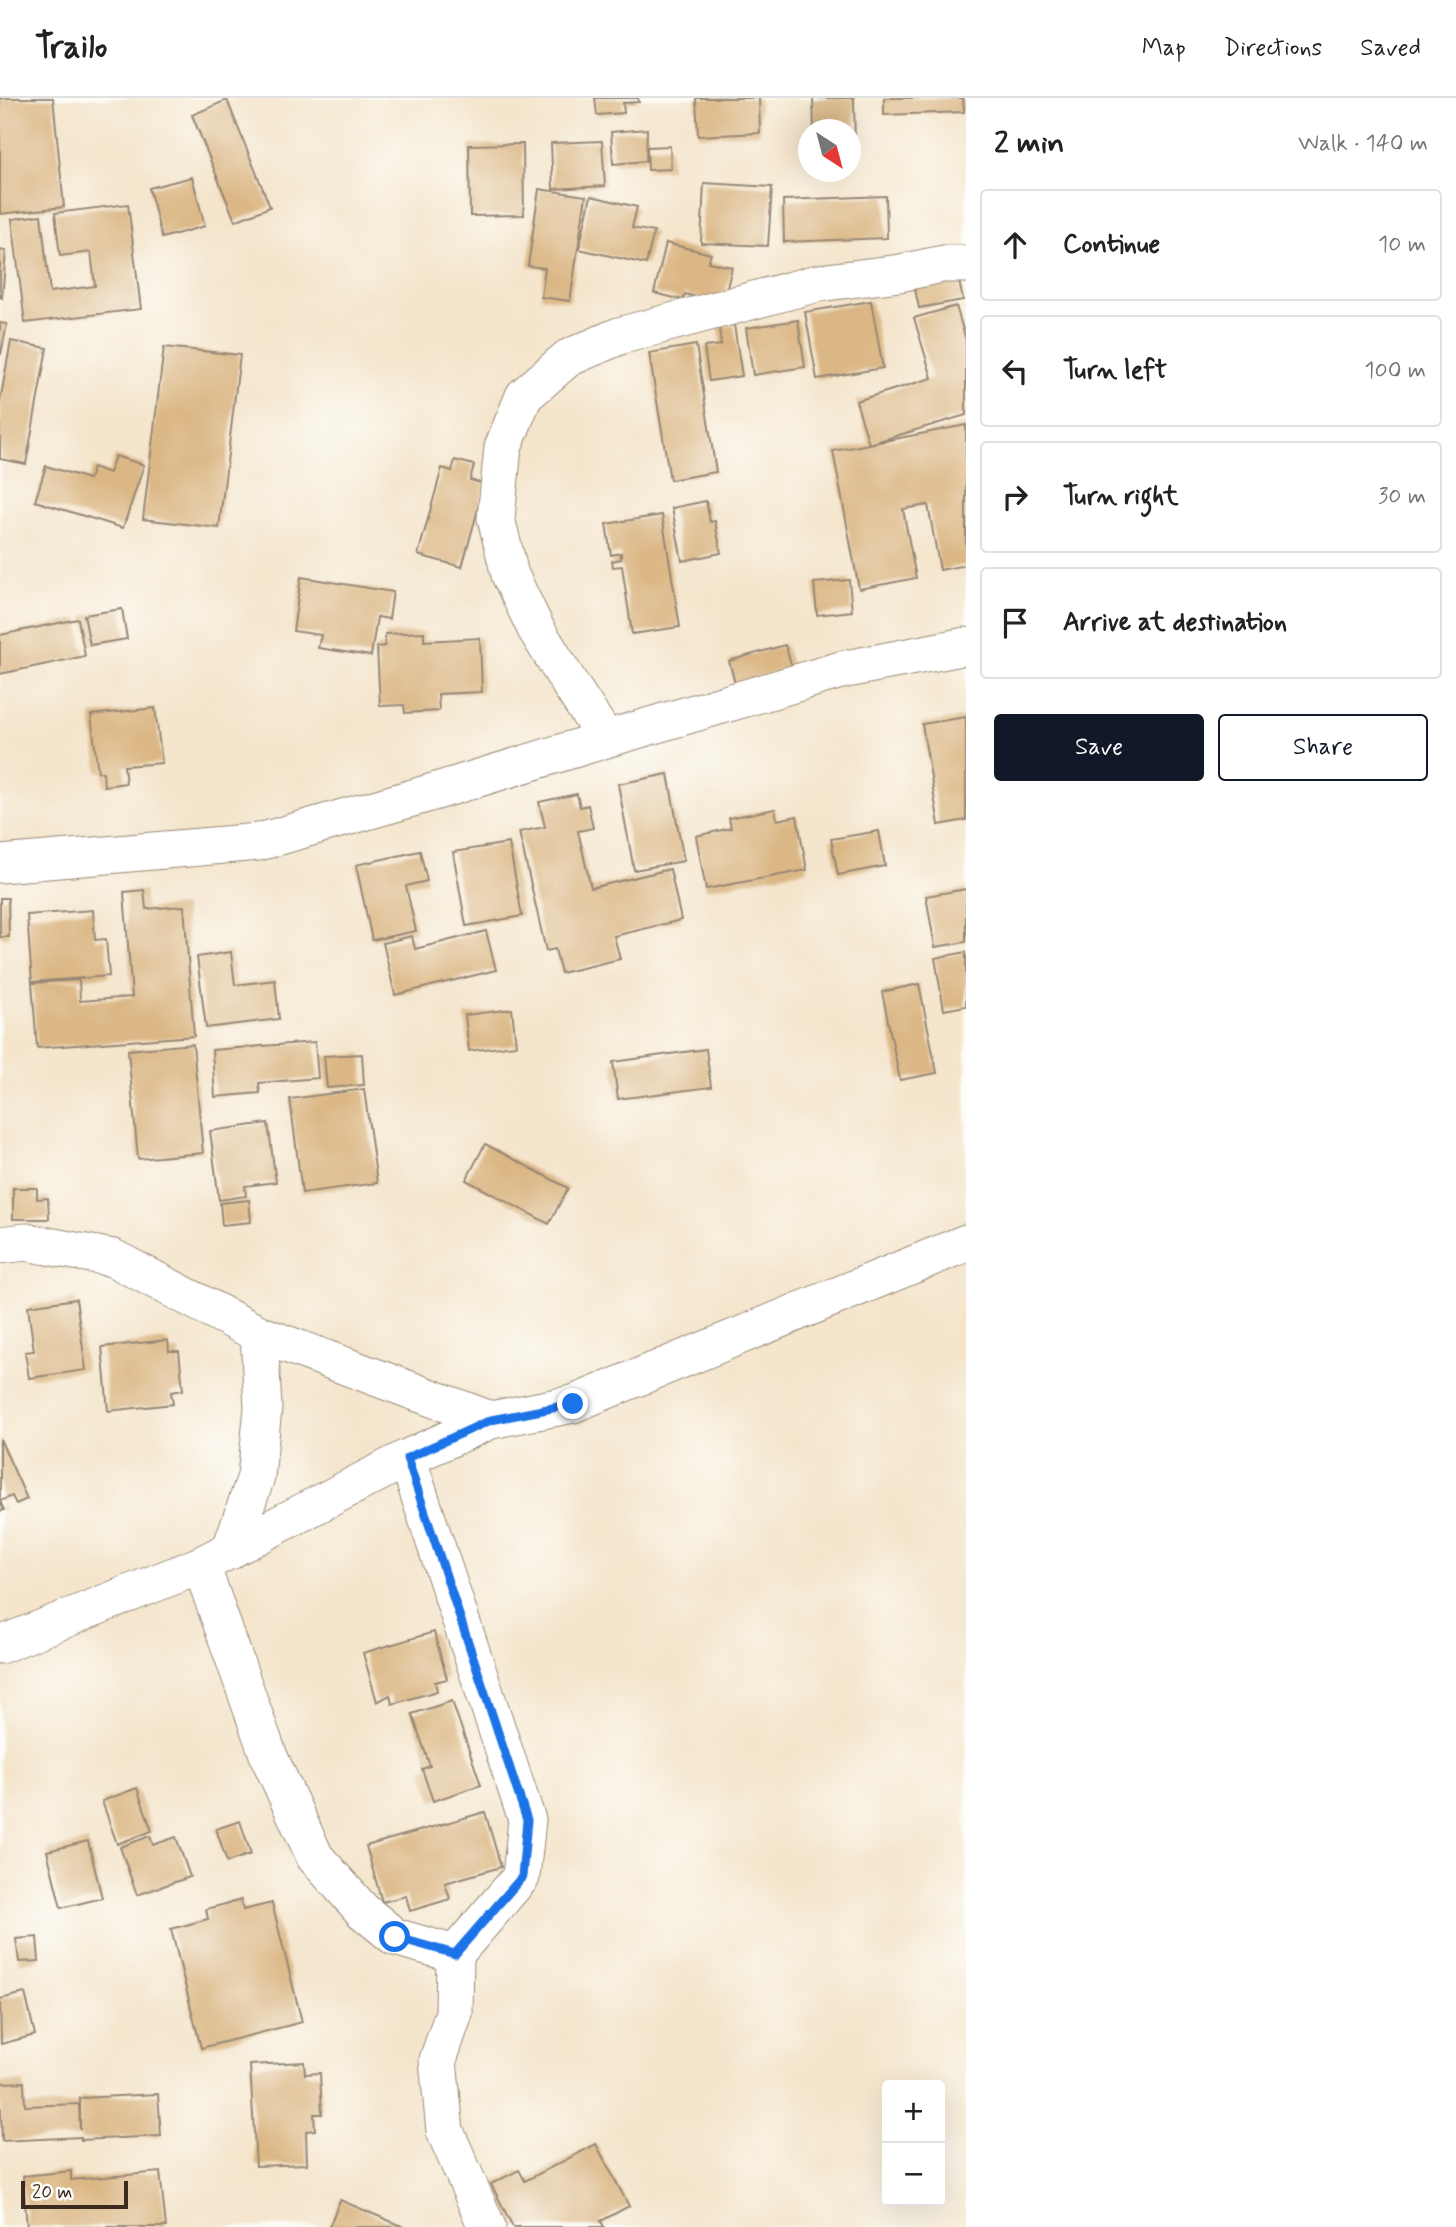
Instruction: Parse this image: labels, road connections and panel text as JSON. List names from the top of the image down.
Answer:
{
  "scale_bar": "20 m",
  "north": "bottom right",
  "page": {
    "header": "Trailo",
    "nav": ["Map", "Directions", "Saved"],
    "heading": ["2 min", "Walk · 140 m"],
    "list": [
      ["Continue", "10 m"],
      ["Turn left", "100 m"],
      ["Turn right", "30 m"],
      "Arrive at destination"
    ],
    "buttons": ["Save", "Share"],
    "map_buttons": ["+", "−"],
    "scale": "20 m"
  }
}
